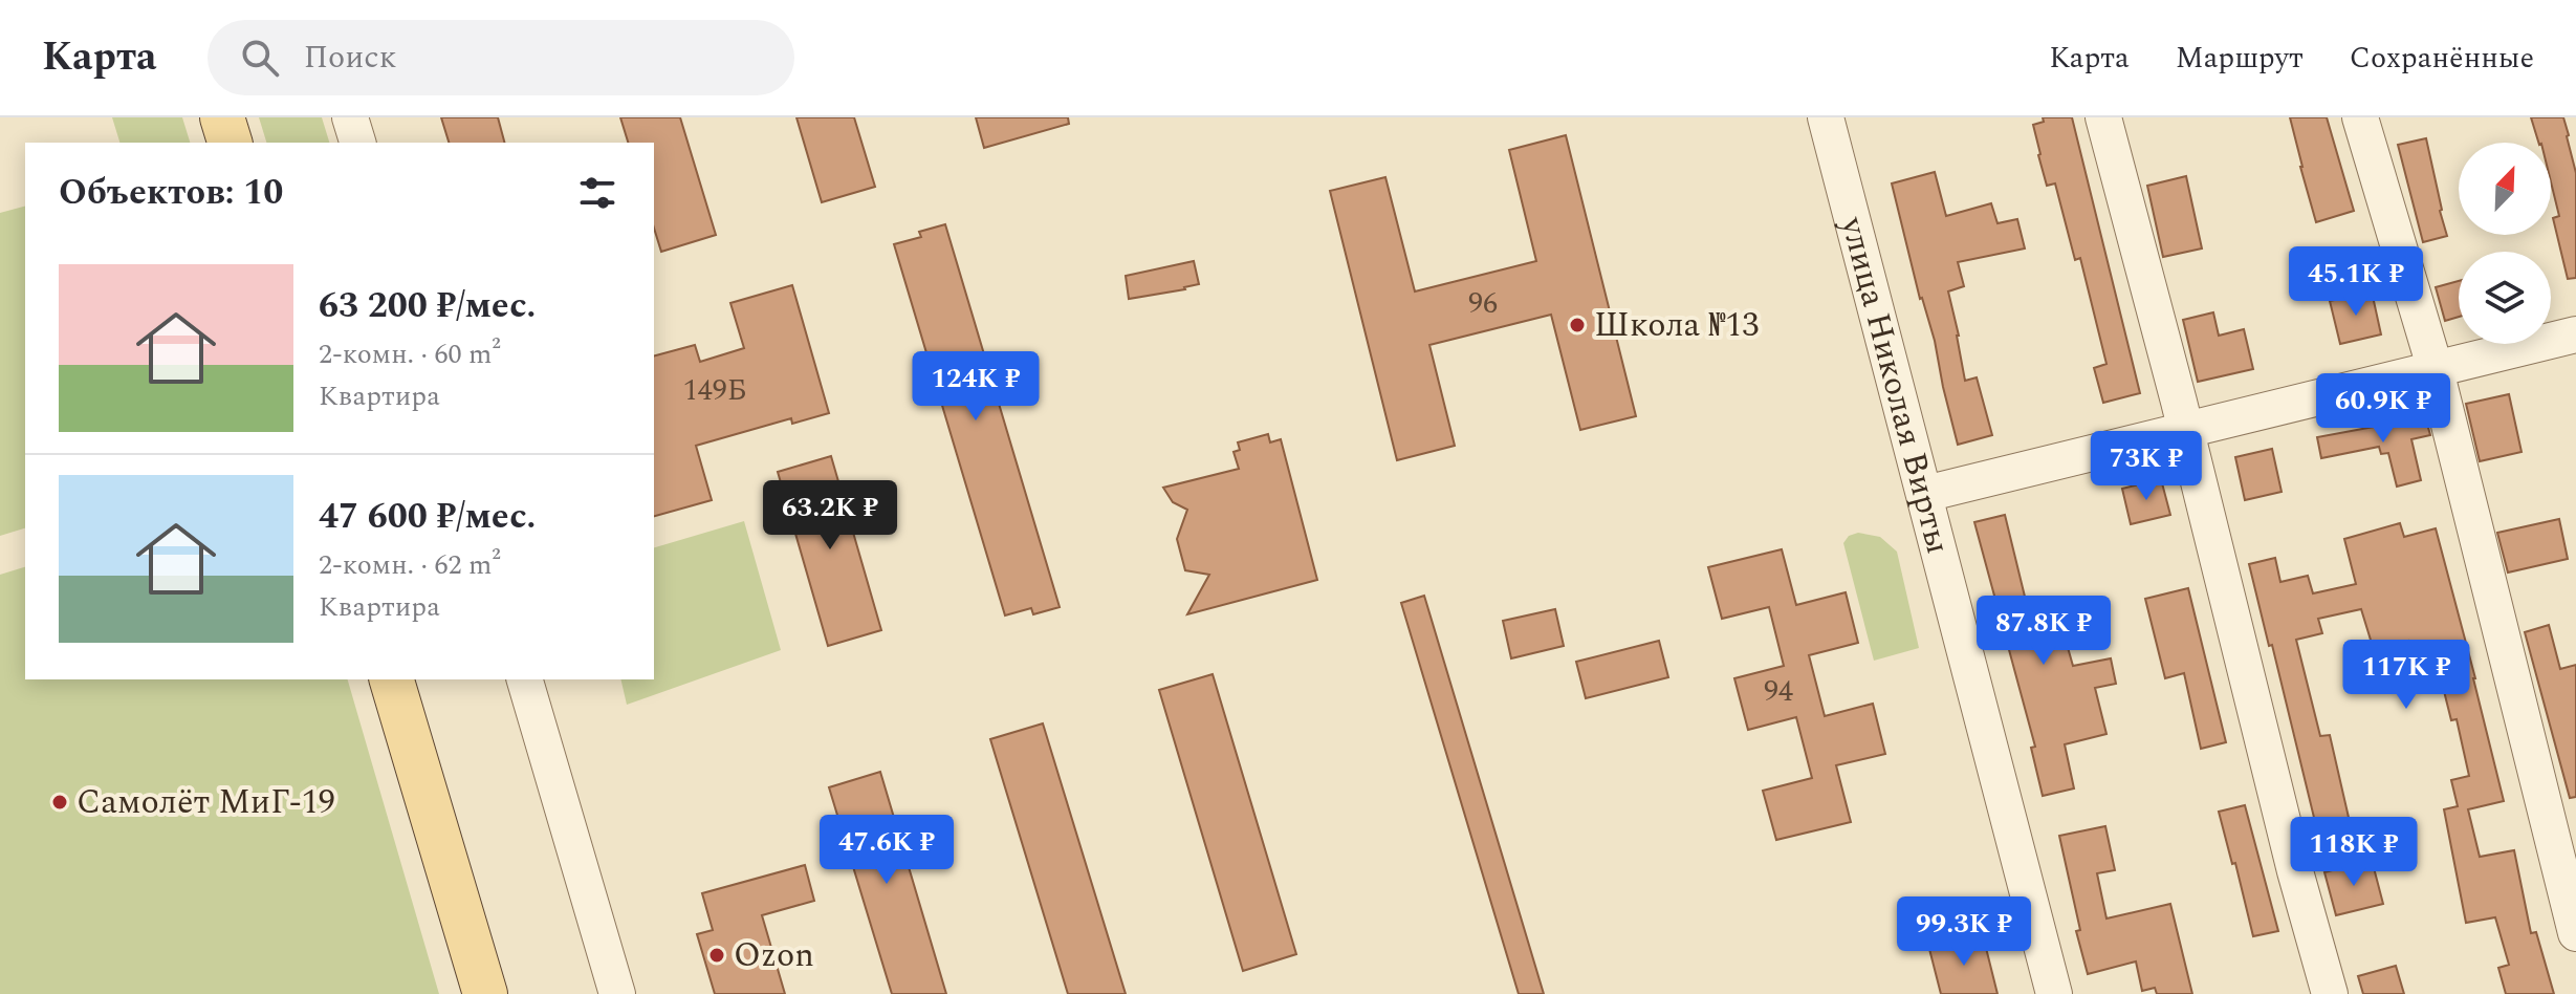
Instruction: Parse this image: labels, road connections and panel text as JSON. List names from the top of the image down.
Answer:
{
  "streets": {
    "street": ["улица Николая Вирты"]
  },
  "places": ["Школа №13", "Самолёт МиГ-19", "Ozon"],
  "house_numbers": ["96", "149Б", "94"],
  "north": "top right",
  "page": {
    "header": "Карта",
    "search": "Поиск",
    "nav": ["Карта", "Маршрут", "Сохранённые"],
    "heading": "Объектов: 10",
    "list": [
      {
        "name": "63 200 ₽/мес.",
        "note": "2-комн. · 60 m² · Квартира"
      },
      {
        "name": "47 600 ₽/мес.",
        "note": "2-комн. · 62 m² · Квартира"
      }
    ],
    "price": [
      "45.1K ₽",
      "124K ₽",
      "60.9K ₽",
      "73K ₽",
      "63.2K ₽",
      "87.8K ₽",
      "117K ₽",
      "47.6K ₽",
      "118K ₽",
      "99.3K ₽"
    ]
  }
}
